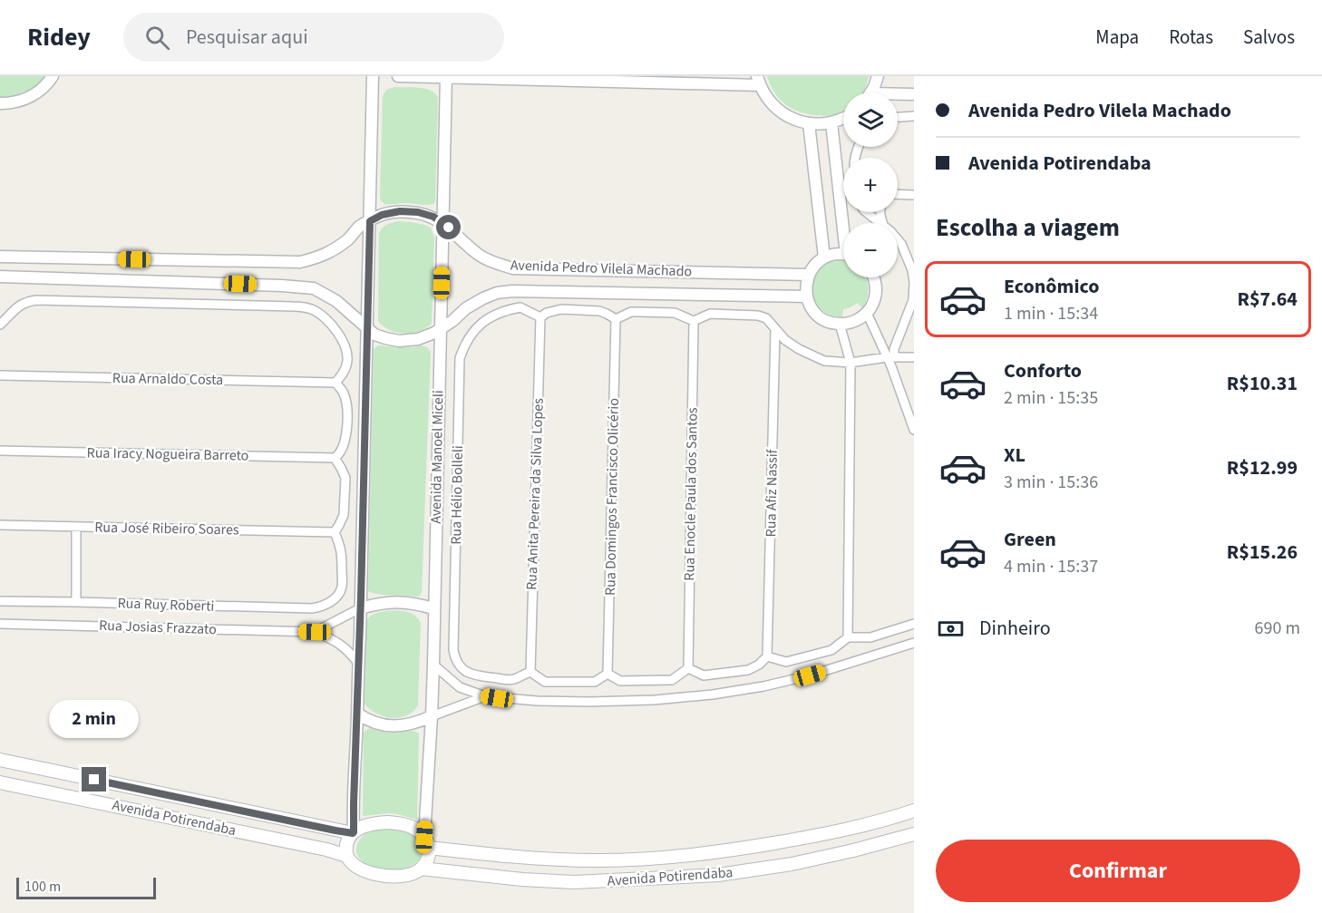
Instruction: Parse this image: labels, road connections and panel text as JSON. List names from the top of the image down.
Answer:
{
  "streets": {
    "main road": ["Avenida Potirendaba"],
    "street": [
      "Avenida Pedro Vilela Machado",
      "Rua Arnaldo Costa",
      "Rua Iracy Nogueira Barreto",
      "Avenida Manoel Miceli",
      "Rua Afiz Nassif",
      "Rua Anita Pereira da Silva Lopes",
      "Rua Enocle Paula dos Santos",
      "Rua Hélio Bolleli",
      "Rua Domingos Francisco Olicério",
      "Rua José Ribeiro Soares",
      "Rua Ruy Roberti",
      "Rua Josias Frazzato"
    ]
  },
  "crossings": [
    ["Avenida Pedro Vilela Machado", "Avenida Manoel Miceli"],
    ["Avenida Manoel Miceli", "Avenida Potirendaba"],
    ["Rua Anita Pereira da Silva Lopes", "Rua Hélio Bolleli"],
    ["Rua José Ribeiro Soares", "Rua Ruy Roberti"]
  ],
  "scale_bar": "100 m",
  "page": {
    "header": "Ridey",
    "search": "Pesquisar aqui",
    "nav": ["Mapa", "Rotas", "Salvos"],
    "banner": ["Avenida Pedro Vilela Machado", "Avenida Potirendaba"],
    "map_buttons": ["+", "−"],
    "heading": "Escolha a viagem",
    "list": [
      {
        "name": "Econômico",
        "note": "1 min · 15:34",
        "value": "R$7.64"
      },
      {
        "name": "Conforto",
        "note": "2 min · 15:35",
        "value": "R$10.31"
      },
      {
        "name": "XL",
        "note": "3 min · 15:36",
        "value": "R$12.99"
      },
      {
        "name": "Green",
        "note": "4 min · 15:37",
        "value": "R$15.26"
      }
    ],
    "pay": ["Dinheiro", "690 m"],
    "bubble": "2 min",
    "buttons": "Confirmar",
    "scale": "100 m"
  }
}
